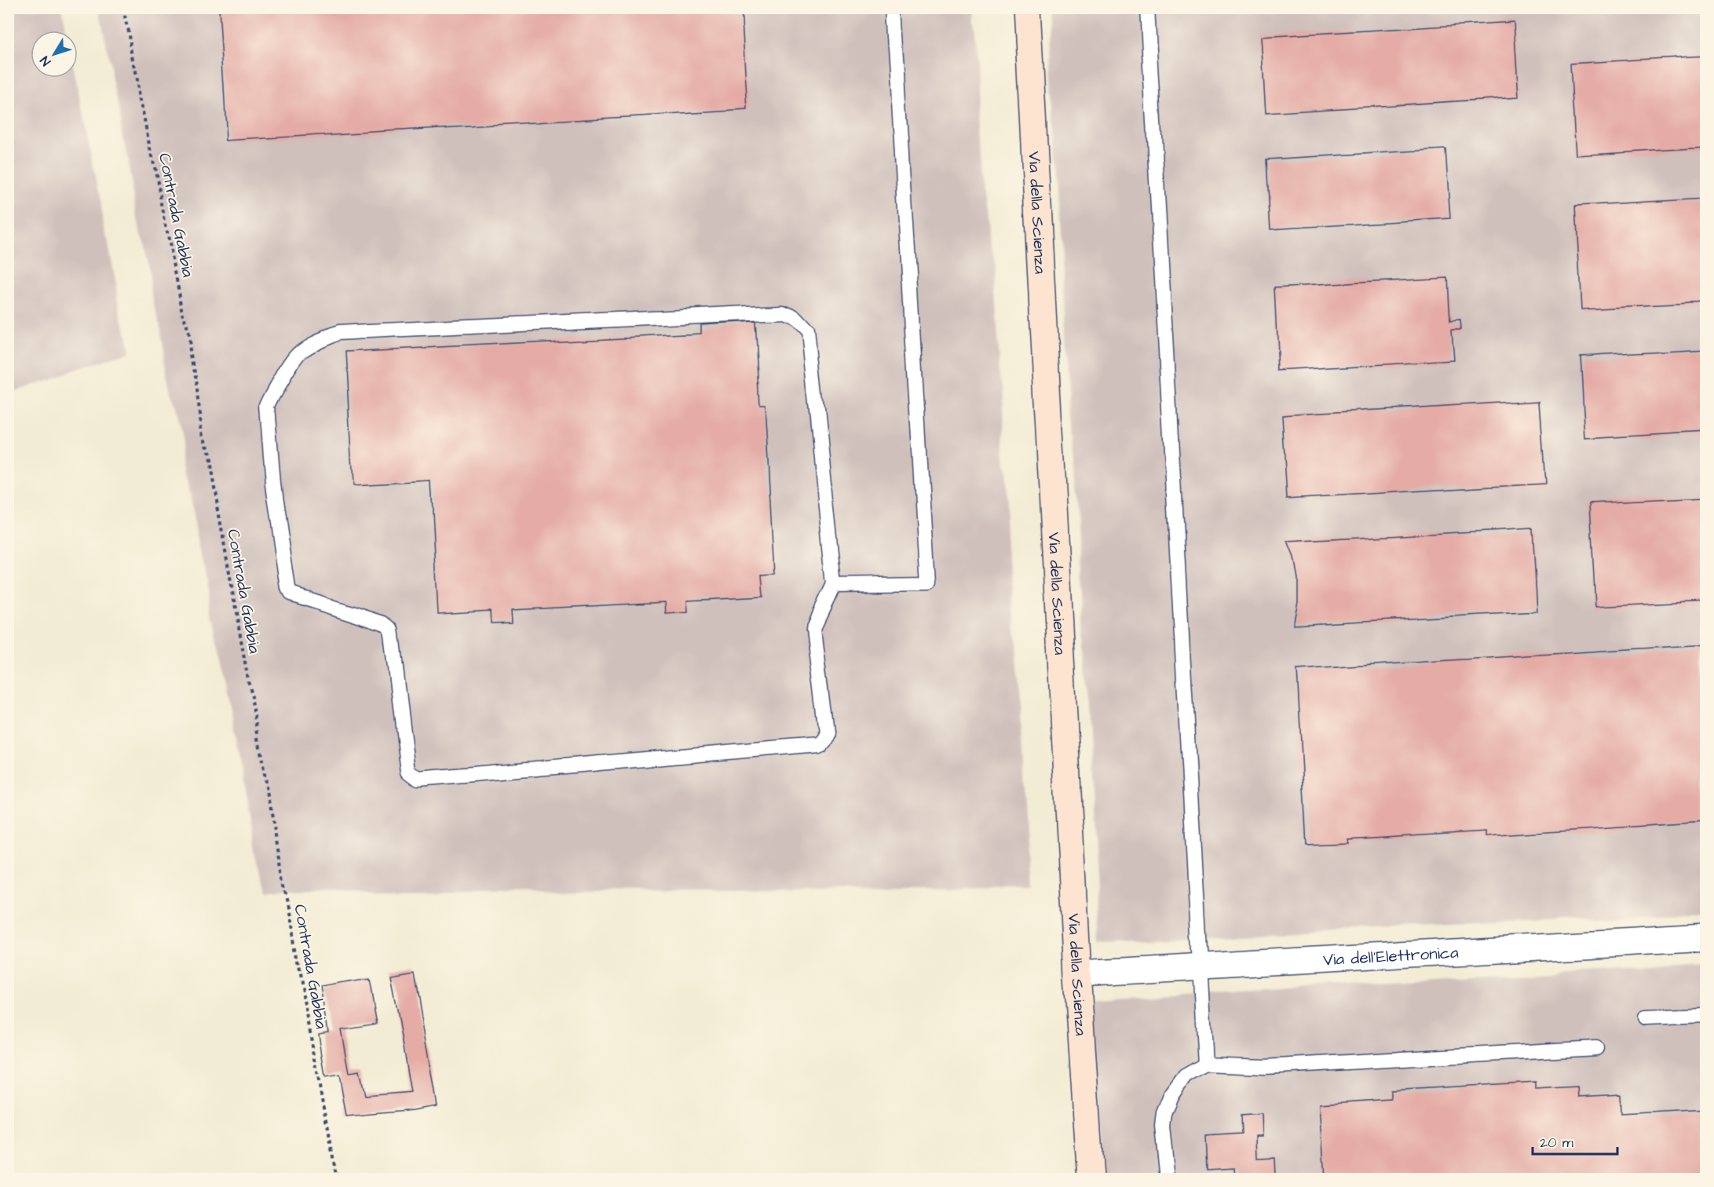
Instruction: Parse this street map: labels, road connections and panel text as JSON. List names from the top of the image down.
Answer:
{
  "streets": {
    "street": ["Via della Scienza", "Via dell'Elettronica"],
    "path": ["Contrada Gabbia"]
  },
  "crossings": [
    ["Via della Scienza", "Via dell'Elettronica"]
  ],
  "scale_bar": "20 m",
  "north": "bottom left"
}
